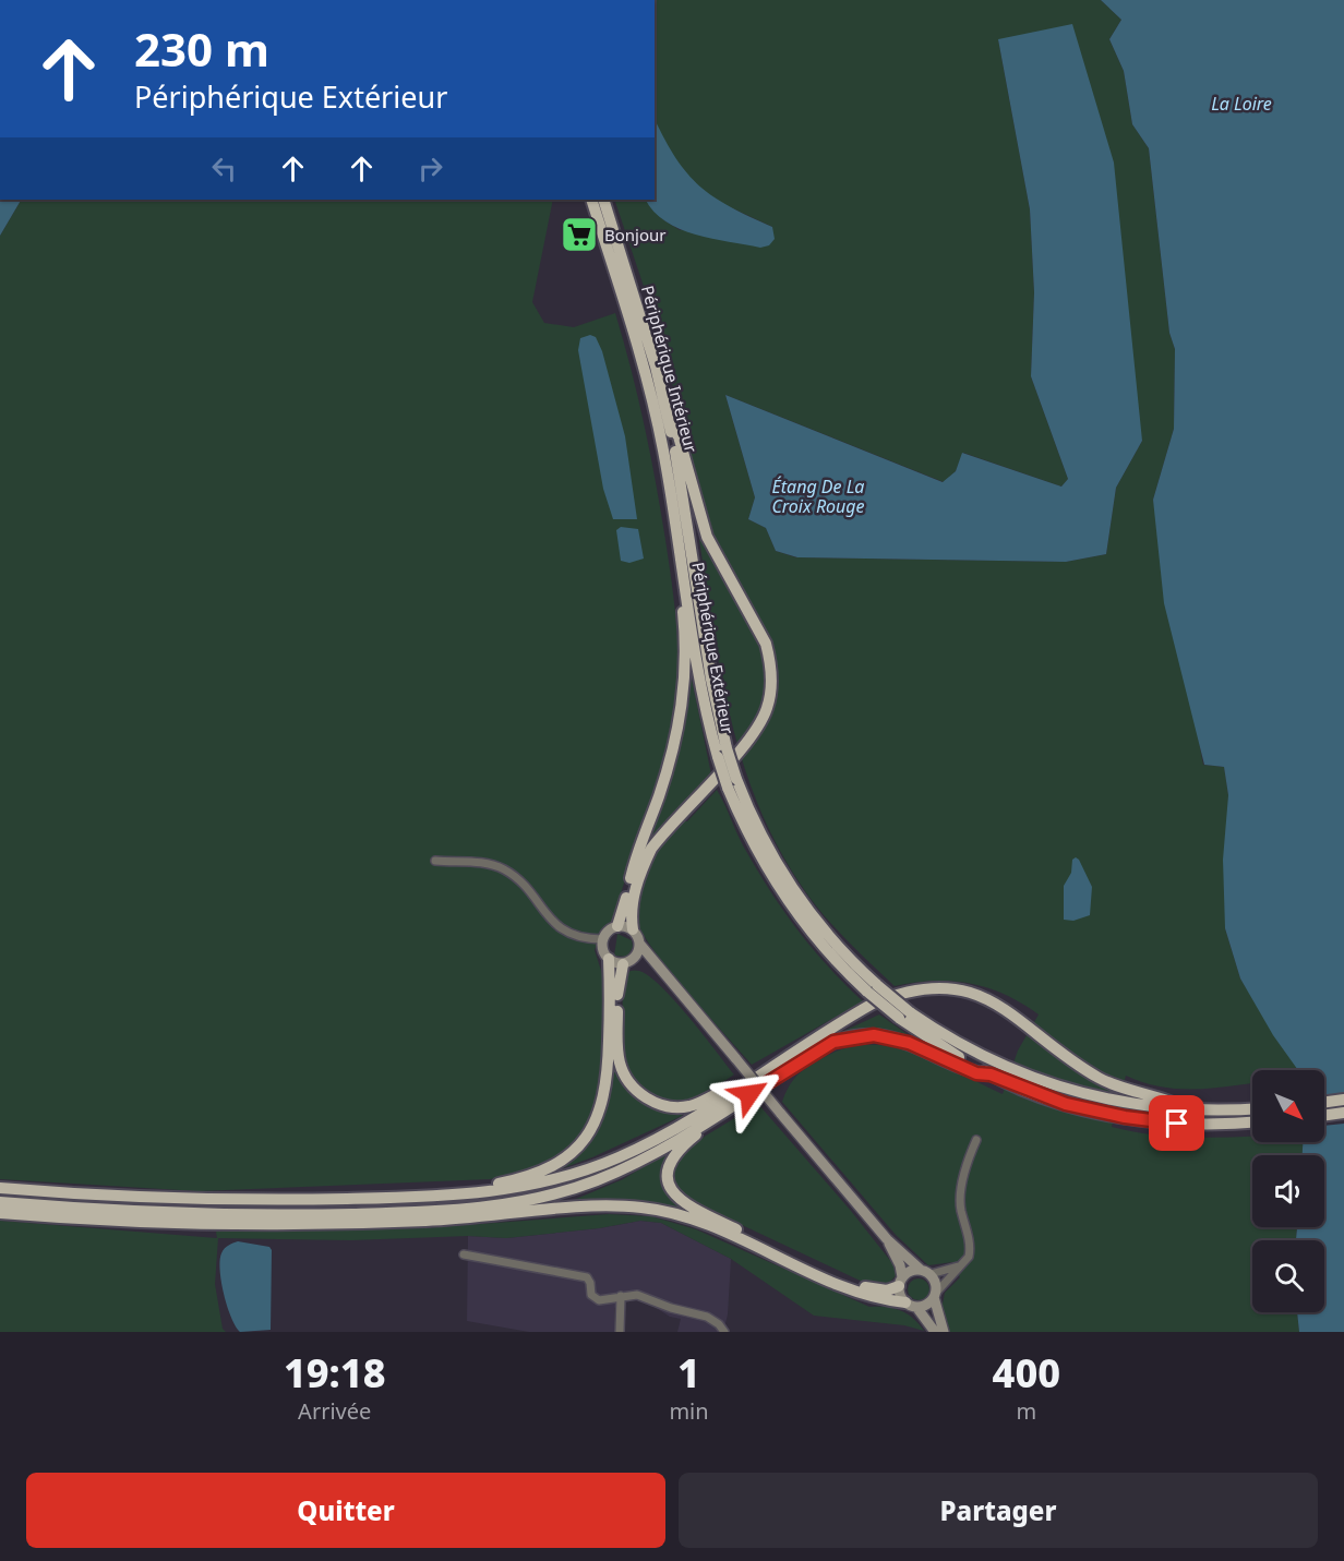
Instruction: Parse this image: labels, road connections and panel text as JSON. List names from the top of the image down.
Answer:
{
  "streets": {
    "highway": ["Périphérique Intérieur", "Périphérique Extérieur"]
  },
  "crossings": [
    ["Périphérique Intérieur", "Périphérique Extérieur"]
  ],
  "water": ["La Loire", "Étang De La Croix Rouge"],
  "places": {
    "supermarket": ["Bonjour"]
  },
  "north": "bottom right",
  "page": {
    "turn": ["230 m", "Périphérique Extérieur"],
    "eta": [
      "19:18",
      "Arrivée",
      "1",
      "min",
      "400",
      "m"
    ],
    "buttons": ["Quitter", "Partager"]
  }
}
